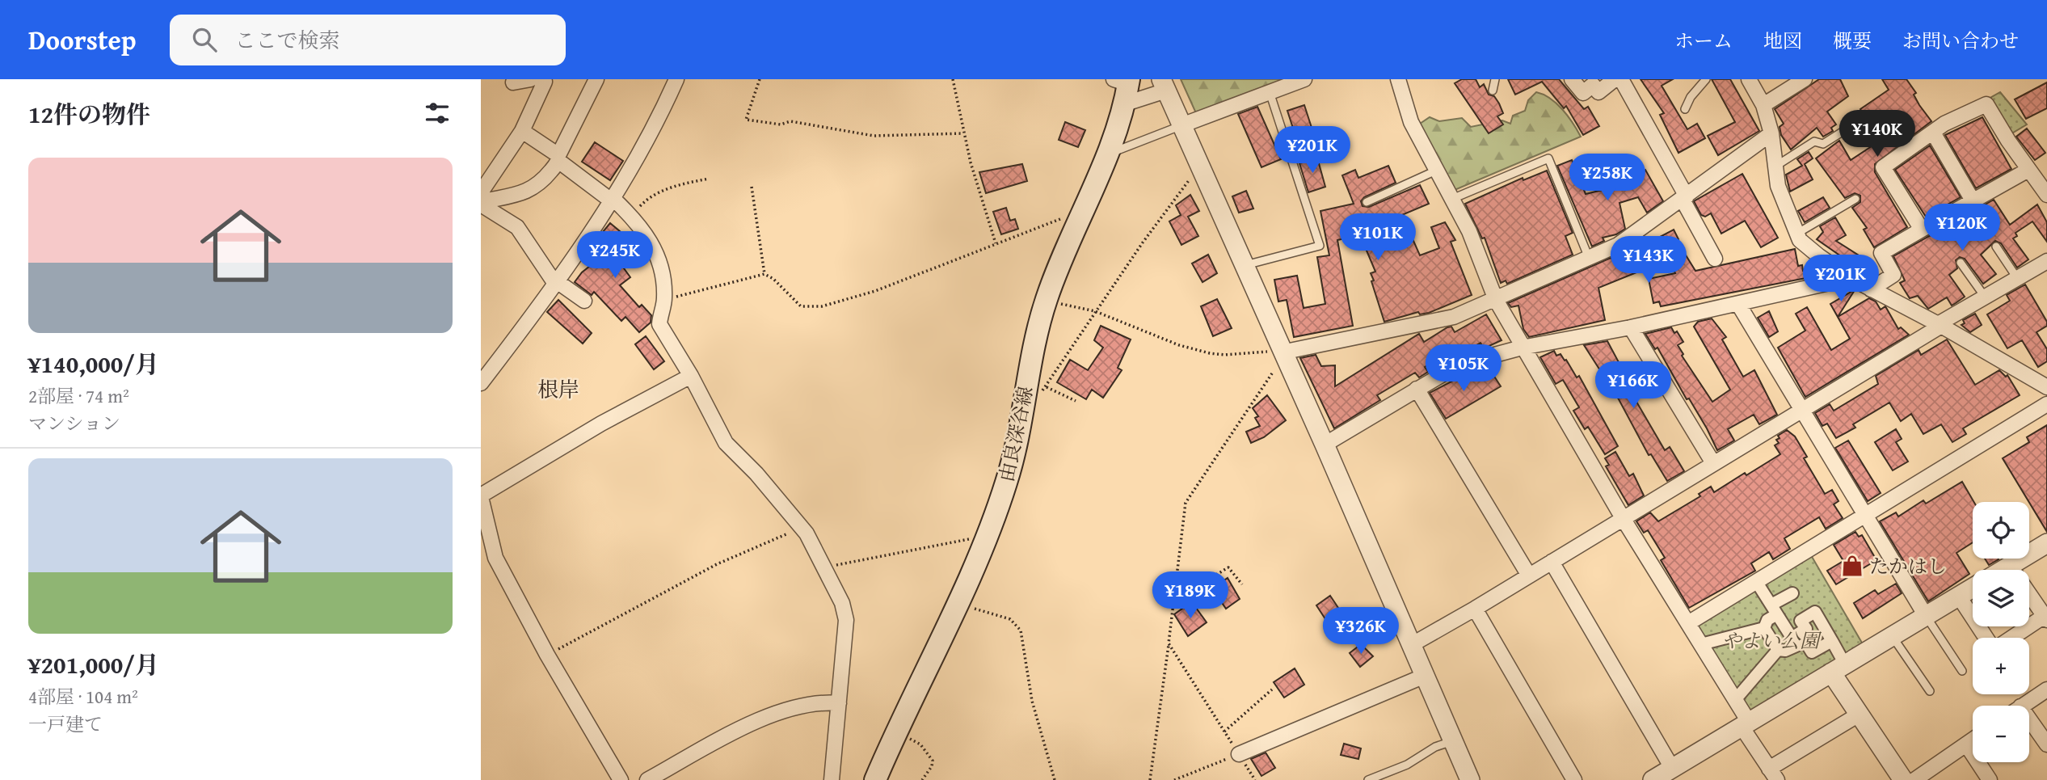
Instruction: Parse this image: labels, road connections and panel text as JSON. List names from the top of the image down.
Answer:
{
  "streets": {
    "main road": ["由良深谷線"]
  },
  "districts": ["根岸"],
  "parks": ["やよい公園"],
  "places": {
    "shop": ["たかはし"]
  },
  "page": {
    "header": "Doorstep",
    "search": "ここで検索",
    "nav": [
      "ホーム",
      "地図",
      "概要",
      "お問い合わせ"
    ],
    "heading": "12件の物件",
    "price": [
      "¥140K",
      "¥201K",
      "¥258K",
      "¥120K",
      "¥101K",
      "¥245K",
      "¥143K",
      "¥201K",
      "¥105K",
      "¥166K",
      "¥189K",
      "¥326K"
    ],
    "list": [
      {
        "name": "¥140,000/月",
        "note": "2部屋 · 74 m² · マンション"
      },
      {
        "name": "¥201,000/月",
        "note": "4部屋 · 104 m² · 一戸建て"
      }
    ],
    "map_buttons": ["+", "−"]
  }
}
